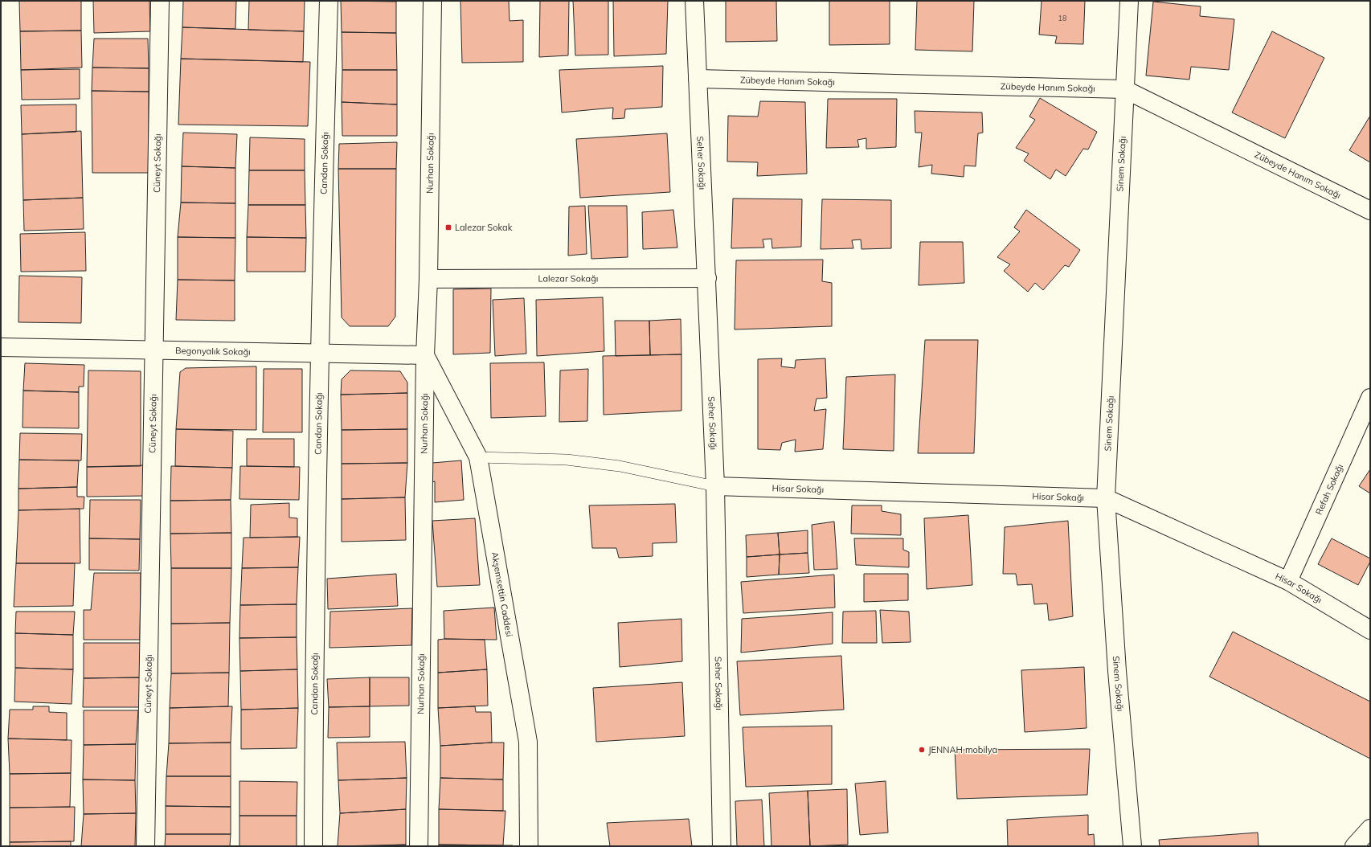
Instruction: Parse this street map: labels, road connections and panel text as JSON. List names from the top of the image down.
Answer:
{
  "streets": {
    "street": [
      "Zübeyde Hanım Sokağı",
      "Cüneyt Sokağı",
      "Candan Sokağı",
      "Nurhan Sokağı",
      "Seher Sokağı",
      "Sinem Sokağı",
      "Lalezar Sokağı",
      "Begonyalık Sokağı",
      "Hisar Sokağı",
      "Refah Sokağı",
      "Akşemsettin Caddesi"
    ]
  },
  "crossings": [
    ["Zübeyde Hanım Sokağı", "Seher Sokağı"],
    ["Zübeyde Hanım Sokağı", "Sinem Sokağı"],
    ["Cüneyt Sokağı", "Begonyalık Sokağı"],
    ["Candan Sokağı", "Begonyalık Sokağı"],
    ["Nurhan Sokağı", "Lalezar Sokağı"],
    ["Nurhan Sokağı", "Begonyalık Sokağı"],
    ["Nurhan Sokağı", "Akşemsettin Caddesi"],
    ["Seher Sokağı", "Lalezar Sokağı"],
    ["Seher Sokağı", "Hisar Sokağı"],
    ["Sinem Sokağı", "Hisar Sokağı"],
    ["Begonyalık Sokağı", "Akşemsettin Caddesi"],
    ["Hisar Sokağı", "Refah Sokağı"]
  ],
  "places": {
    "transit": ["Lalezar Sokak"],
    "other": ["JENNAH mobilya"]
  },
  "house_numbers": ["18"]
}
